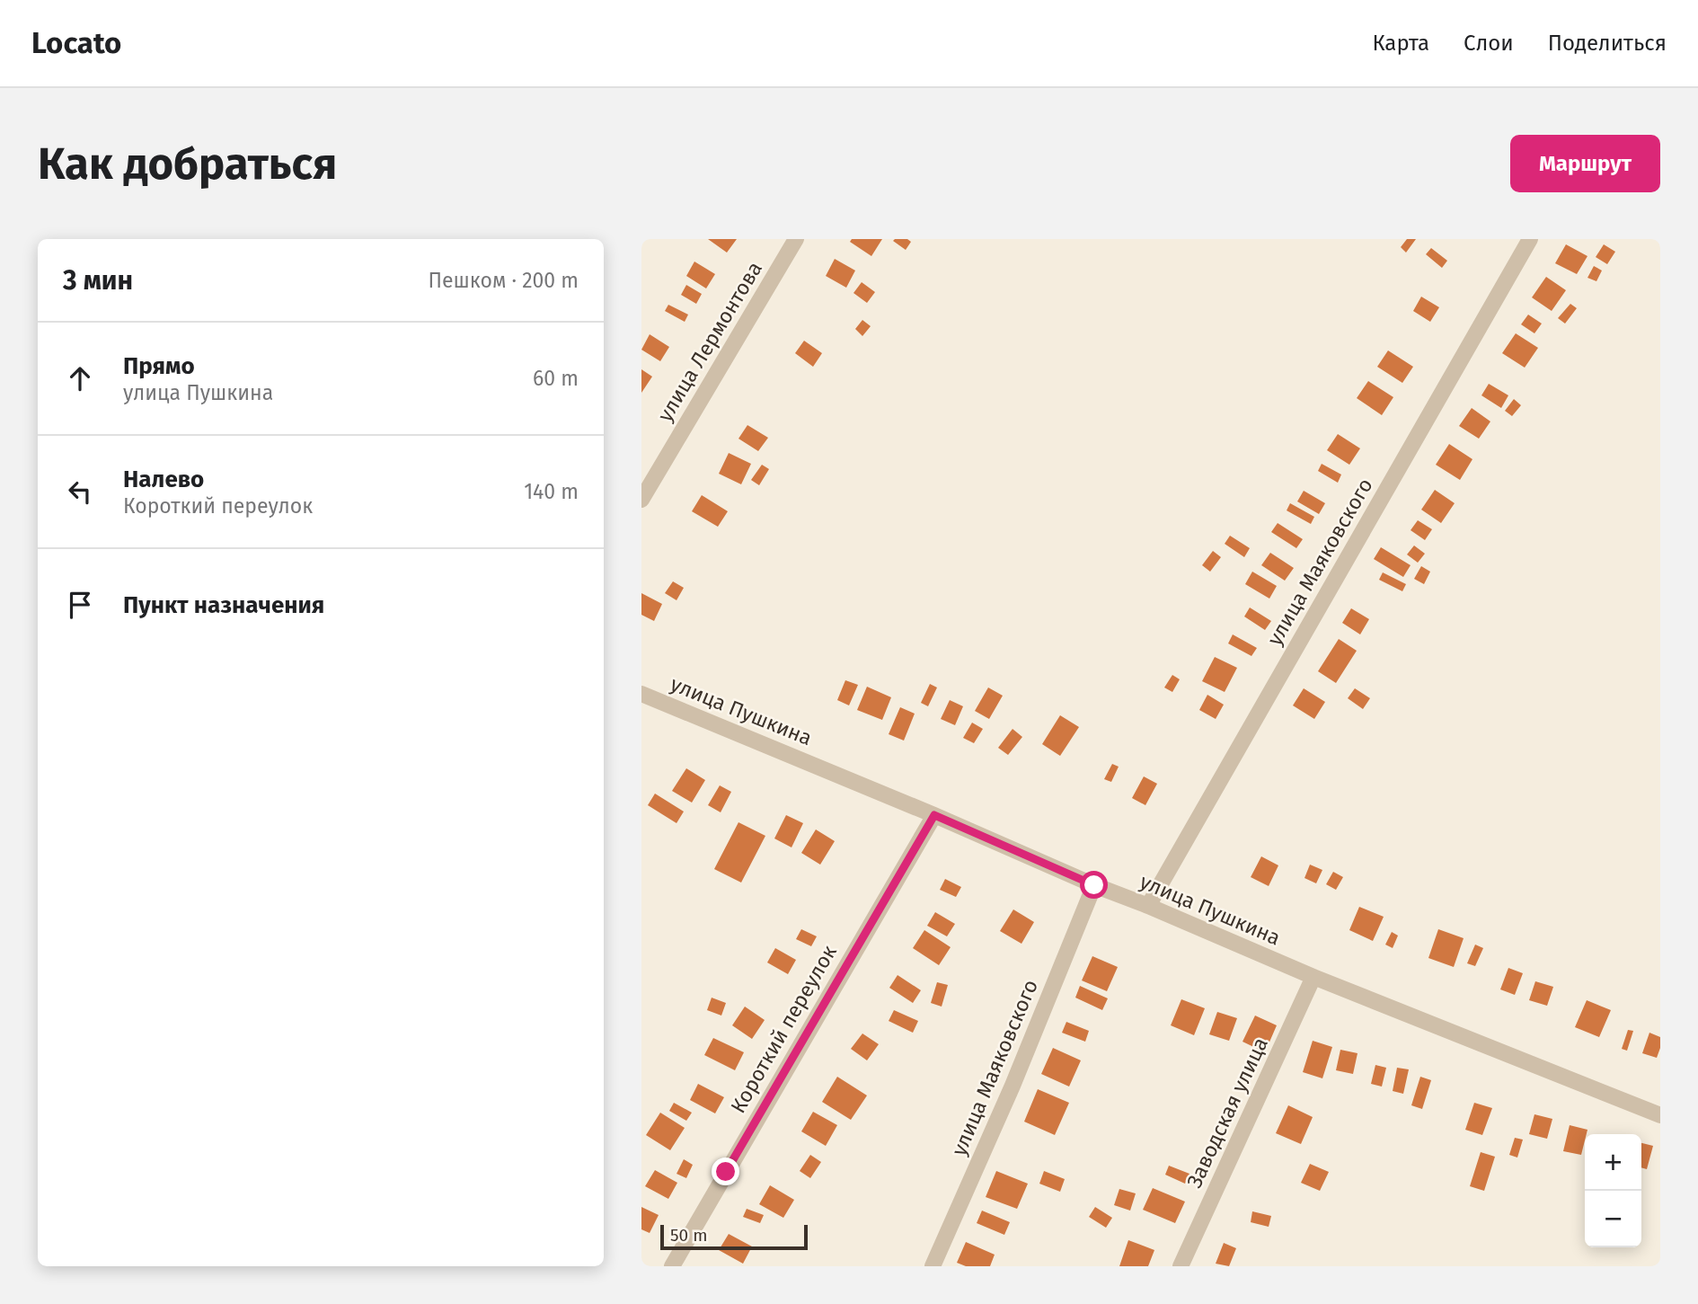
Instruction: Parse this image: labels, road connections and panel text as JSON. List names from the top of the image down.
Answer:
{
  "streets": {
    "street": [
      "улица Лермонтова",
      "улица Маяковского",
      "улица Пушкина",
      "Короткий переулок",
      "Заводская улица"
    ]
  },
  "crossings": [
    ["улица Маяковского", "улица Пушкина"],
    ["улица Пушкина", "Короткий переулок"],
    ["улица Пушкина", "Заводская улица"]
  ],
  "scale_bar": "50 m",
  "page": {
    "header": "Locato",
    "nav": ["Карта", "Слои", "Поделиться"],
    "buttons": "Маршрут",
    "title": "Как добраться",
    "heading": ["3 мин", "Пешком · 200 m"],
    "list": [
      ["Прямо", "улица Пушкина", "60 m"],
      ["Налево", "Короткий переулок", "140 m"],
      "Пункт назначения"
    ],
    "map_buttons": ["+", "−"],
    "scale": "50 m"
  }
}
